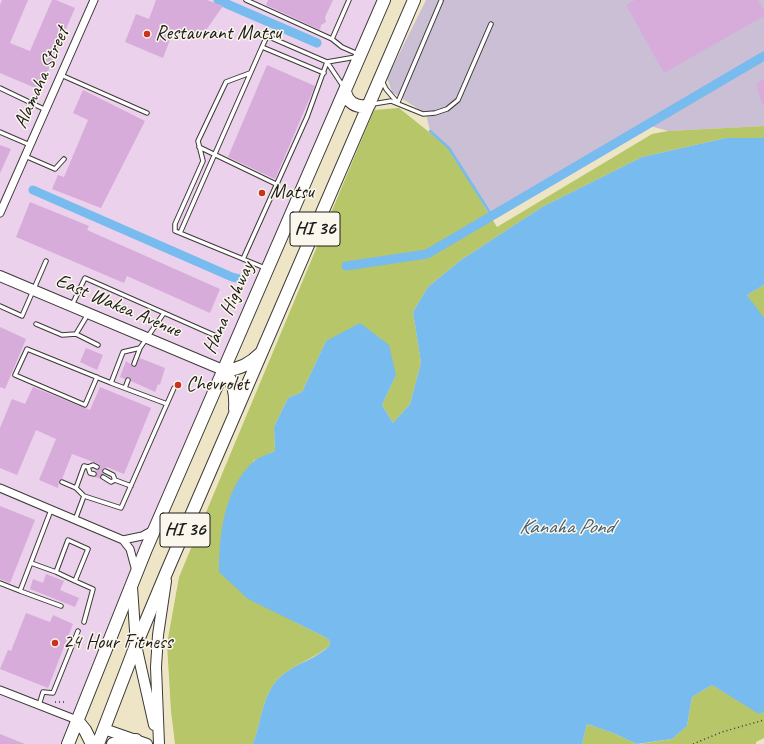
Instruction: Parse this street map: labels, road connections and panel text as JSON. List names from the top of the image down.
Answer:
{
  "streets": {
    "main road": ["HI 36", "Hana Highway"],
    "street": ["Alamaha Street", "East Wakea Avenue"]
  },
  "crossings": [
    ["HI 36", "East Wakea Avenue"],
    ["HI 36", "Hana Highway"],
    ["East Wakea Avenue", "Hana Highway"]
  ],
  "water": ["Kanaha Pond"],
  "places": [
    "Restaurant Matsu",
    "Matsu",
    "Chevrolet",
    "24 Hour Fitness"
  ]
}
